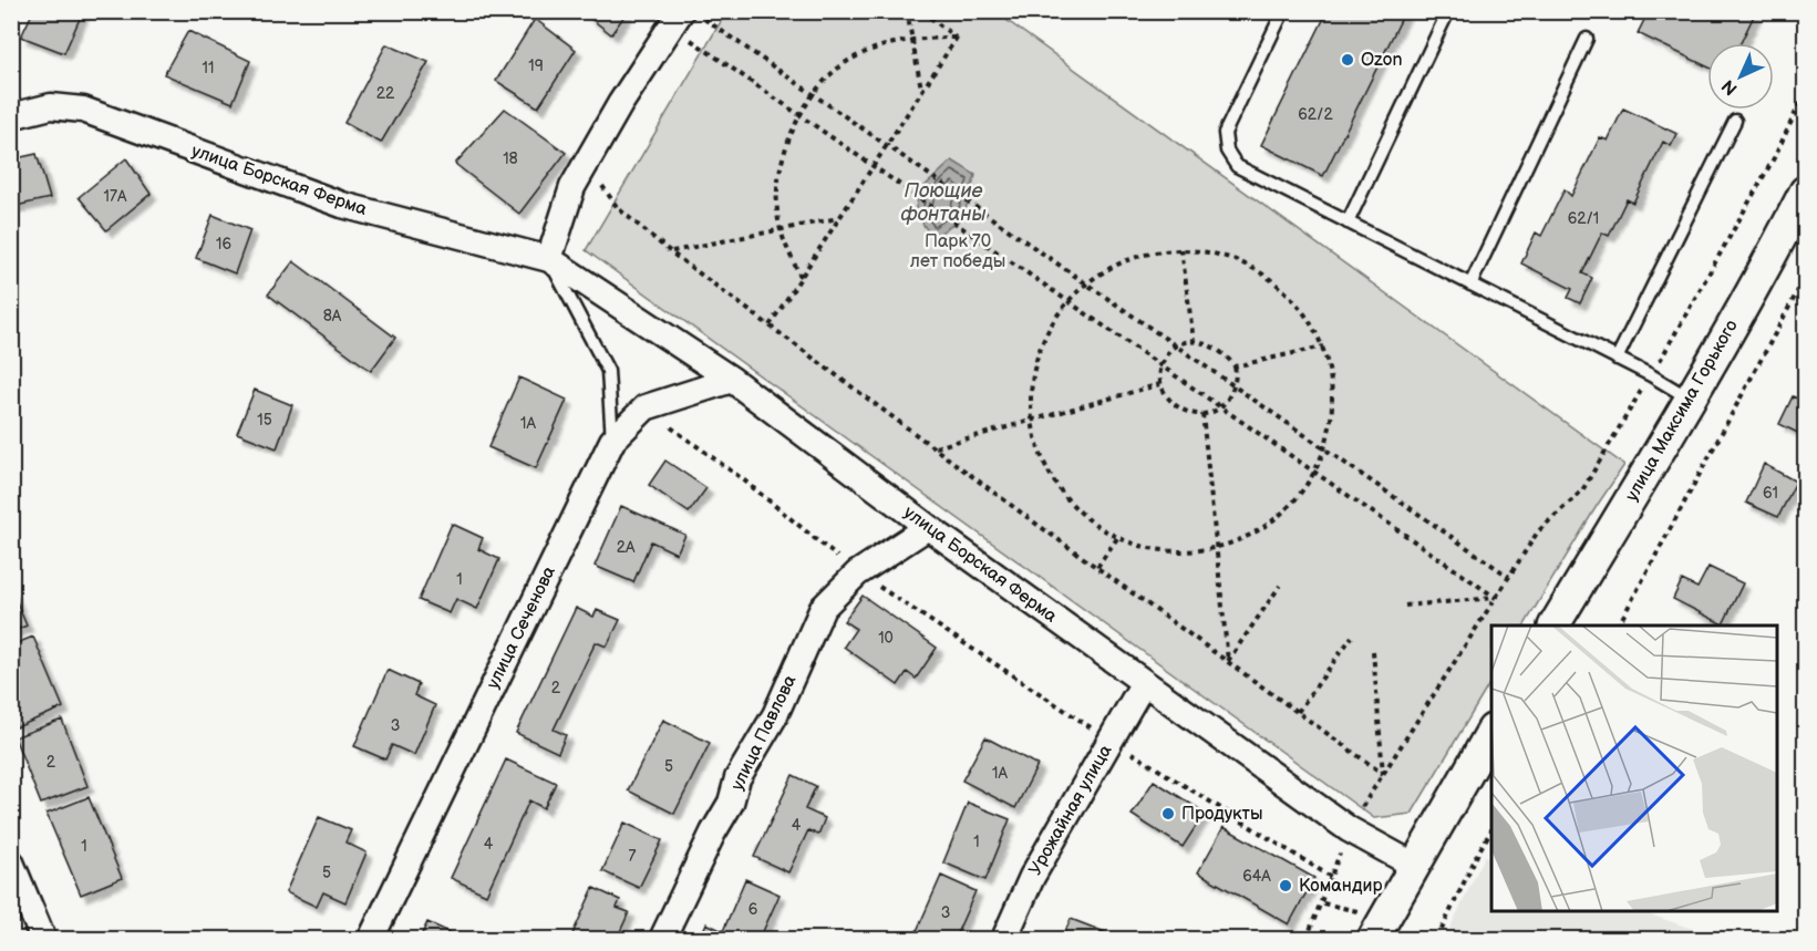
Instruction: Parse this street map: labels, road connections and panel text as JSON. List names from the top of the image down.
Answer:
{
  "streets": {
    "street": [
      "улица Борская Ферма",
      "улица Максима Горького",
      "улица Сеченова",
      "улица Павлова",
      "Урожайная улица"
    ]
  },
  "crossings": [
    ["улица Борская Ферма", "улица Сеченова"],
    ["улица Борская Ферма", "улица Павлова"],
    ["улица Борская Ферма", "Урожайная улица"]
  ],
  "water": ["Поющие фонтаны"],
  "parks": ["Парк 70 лет победы"],
  "places": ["Ozon", "Продукты", "Командир"],
  "house_numbers": [
    "19",
    "11",
    "22",
    "62/2",
    "18",
    "17А",
    "62/1",
    "16",
    "8А",
    "15",
    "1А",
    "61",
    "2А",
    "1",
    "10",
    "2",
    "3",
    "2",
    "5",
    "1А",
    "4",
    "1",
    "4",
    "1",
    "7",
    "5",
    "64А",
    "6",
    "3"
  ],
  "north": "bottom left"
}
